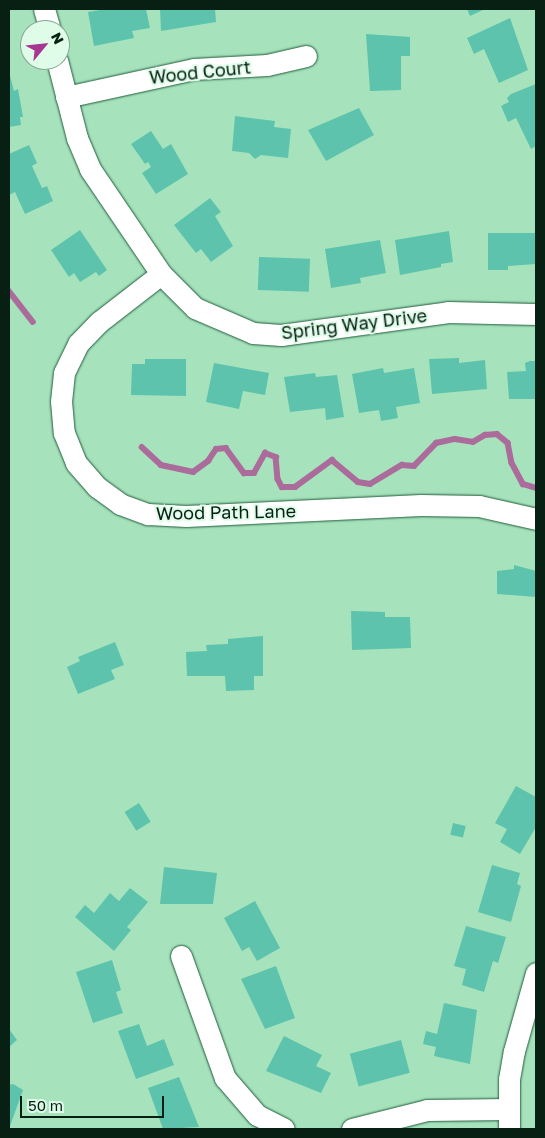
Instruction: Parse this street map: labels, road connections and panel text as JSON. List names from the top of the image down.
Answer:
{
  "streets": {
    "street": ["Wood Court", "Spring Way Drive", "Wood Path Lane"]
  },
  "crossings": [
    ["Wood Court", "Spring Way Drive"],
    ["Spring Way Drive", "Wood Path Lane"]
  ],
  "scale_bar": "50 m",
  "north": "top right"
}
